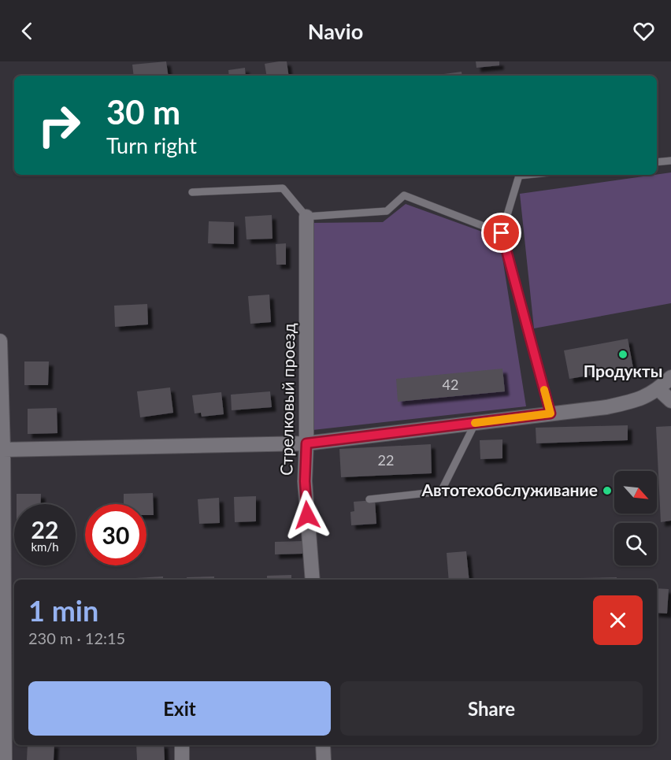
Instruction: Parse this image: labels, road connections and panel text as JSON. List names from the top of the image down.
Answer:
{
  "streets": {
    "street": ["Стрелковый проезд"]
  },
  "places": ["Продукты", "Автотехобслуживание"],
  "house_numbers": ["42", "22"],
  "north": "bottom right",
  "page": {
    "header": "Navio",
    "turn": ["30 m", "Turn right"],
    "speed": "22 km/h",
    "limit": "30",
    "heading": ["1 min", "230 m · 12:15"],
    "buttons": ["Exit", "Share"]
  }
}
